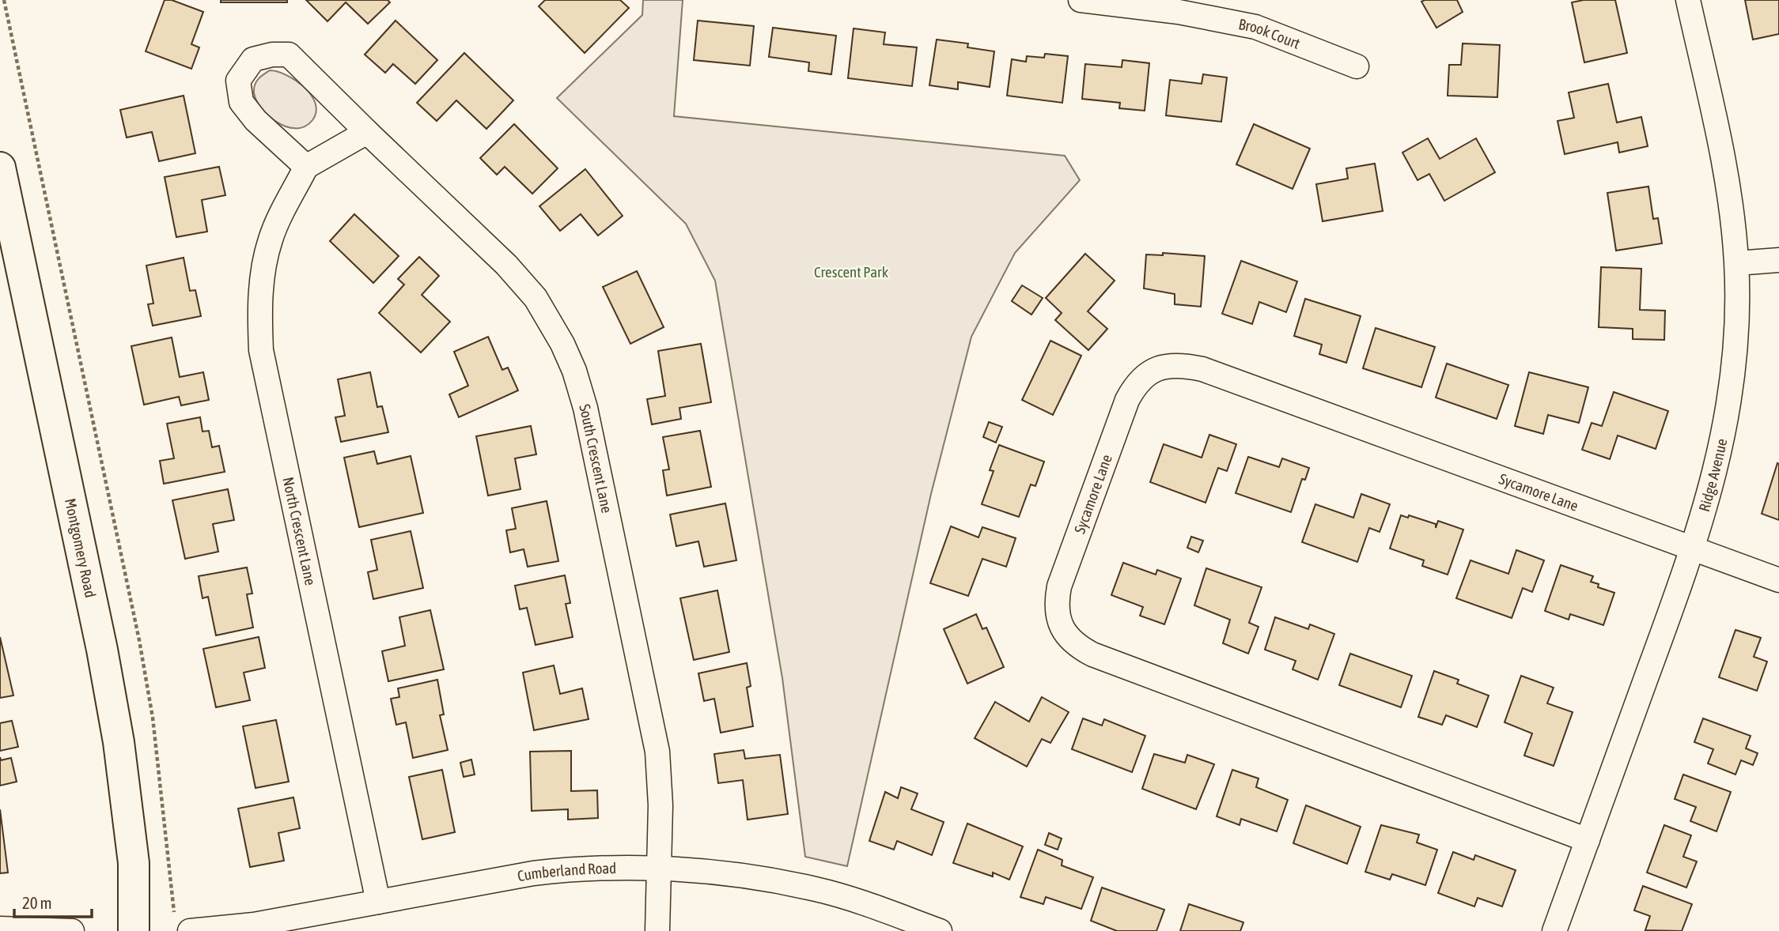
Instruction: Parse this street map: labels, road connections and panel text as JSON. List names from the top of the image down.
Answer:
{
  "streets": {
    "street": [
      "Brook Court",
      "South Crescent Lane",
      "Ridge Avenue",
      "Sycamore Lane",
      "North Crescent Lane",
      "Montgomery Road",
      "Cumberland Road"
    ]
  },
  "crossings": [
    ["South Crescent Lane", "North Crescent Lane"],
    ["South Crescent Lane", "Cumberland Road"],
    ["Ridge Avenue", "Sycamore Lane"],
    ["North Crescent Lane", "Cumberland Road"]
  ],
  "parks": ["Crescent Park"],
  "scale_bar": "20 m"
}
